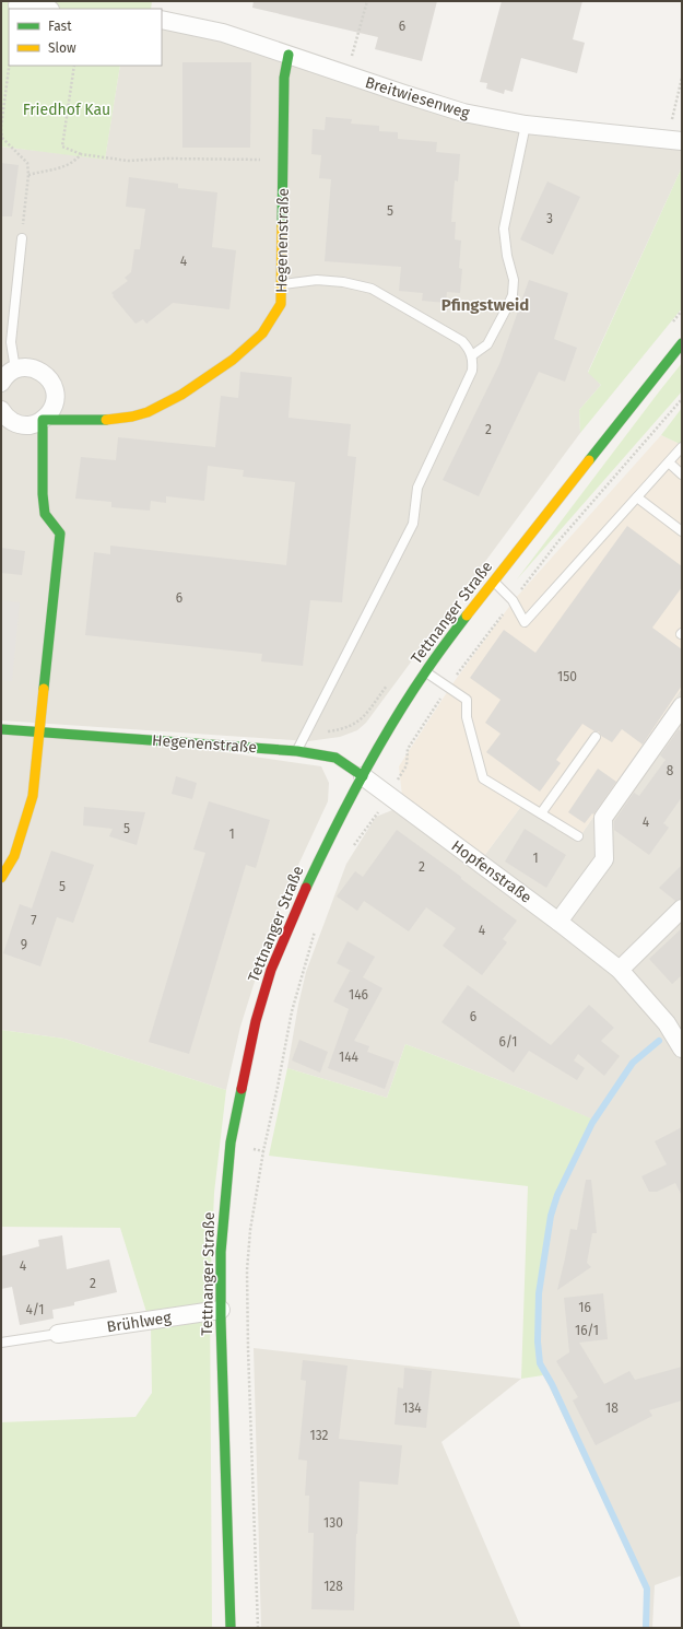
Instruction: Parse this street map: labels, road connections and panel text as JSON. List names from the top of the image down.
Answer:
{
  "streets": {
    "main road": ["Hegenenstraße", "Tettnanger Straße"],
    "street": ["Breitwiesenweg", "Hopfenstraße", "Brühlweg"]
  },
  "crossings": [
    ["Breitwiesenweg", "Hegenenstraße"],
    ["Hegenenstraße", "Tettnanger Straße"],
    ["Hegenenstraße", "Hopfenstraße"],
    ["Tettnanger Straße", "Hopfenstraße"],
    ["Tettnanger Straße", "Brühlweg"]
  ],
  "districts": ["Pfingstweid"],
  "parks": ["Friedhof Kau"],
  "house_numbers": [
    "6",
    "5",
    "3",
    "4",
    "2",
    "6",
    "150",
    "8",
    "4",
    "5",
    "1",
    "1",
    "2",
    "5",
    "7",
    "4",
    "9",
    "146",
    "6",
    "6/1",
    "144",
    "4",
    "2",
    "16",
    "4/1",
    "16/1",
    "134",
    "18",
    "132",
    "130",
    "128"
  ],
  "legend": ["Fast", "Slow"]
}
